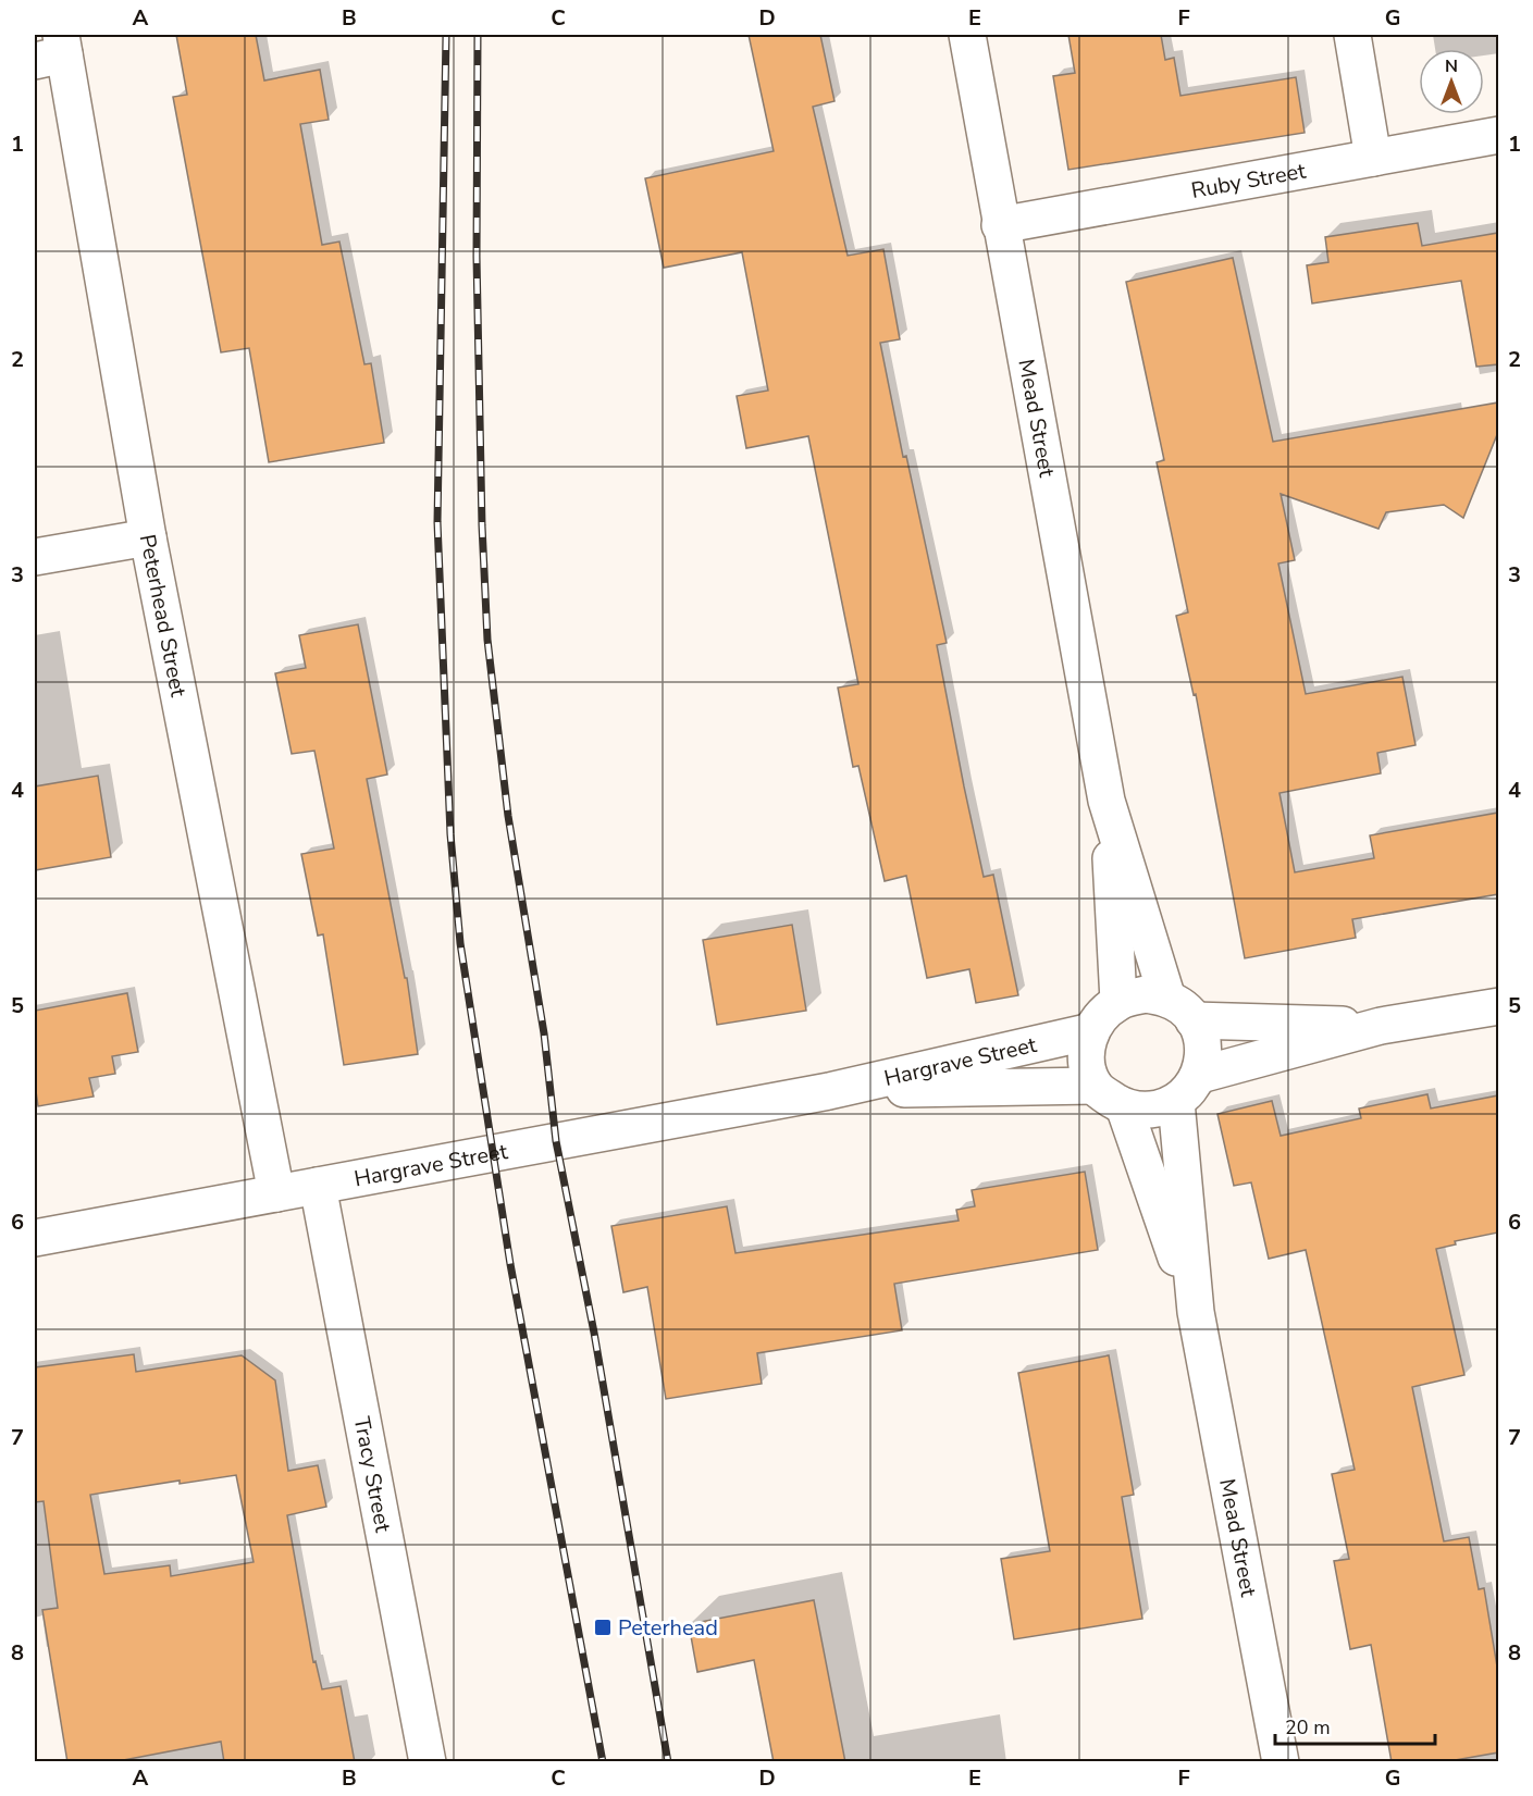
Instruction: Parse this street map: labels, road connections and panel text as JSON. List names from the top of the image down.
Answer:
{
  "streets": {
    "street": [
      "Ruby Street",
      "Mead Street",
      "Peterhead Street",
      "Hargrave Street",
      "Tracy Street"
    ]
  },
  "crossings": [
    ["Ruby Street", "Mead Street"],
    ["Mead Street", "Hargrave Street"],
    ["Peterhead Street", "Hargrave Street"],
    ["Hargrave Street", "Tracy Street"]
  ],
  "places": {
    "transit": ["Peterhead"]
  },
  "scale_bar": "20 m",
  "north": "top",
  "grid": {
    "columns": [
      "A",
      "B",
      "C",
      "D",
      "E",
      "F",
      "G"
    ],
    "rows": [
      "1",
      "2",
      "3",
      "4",
      "5",
      "6",
      "7",
      "8"
    ]
  }
}
